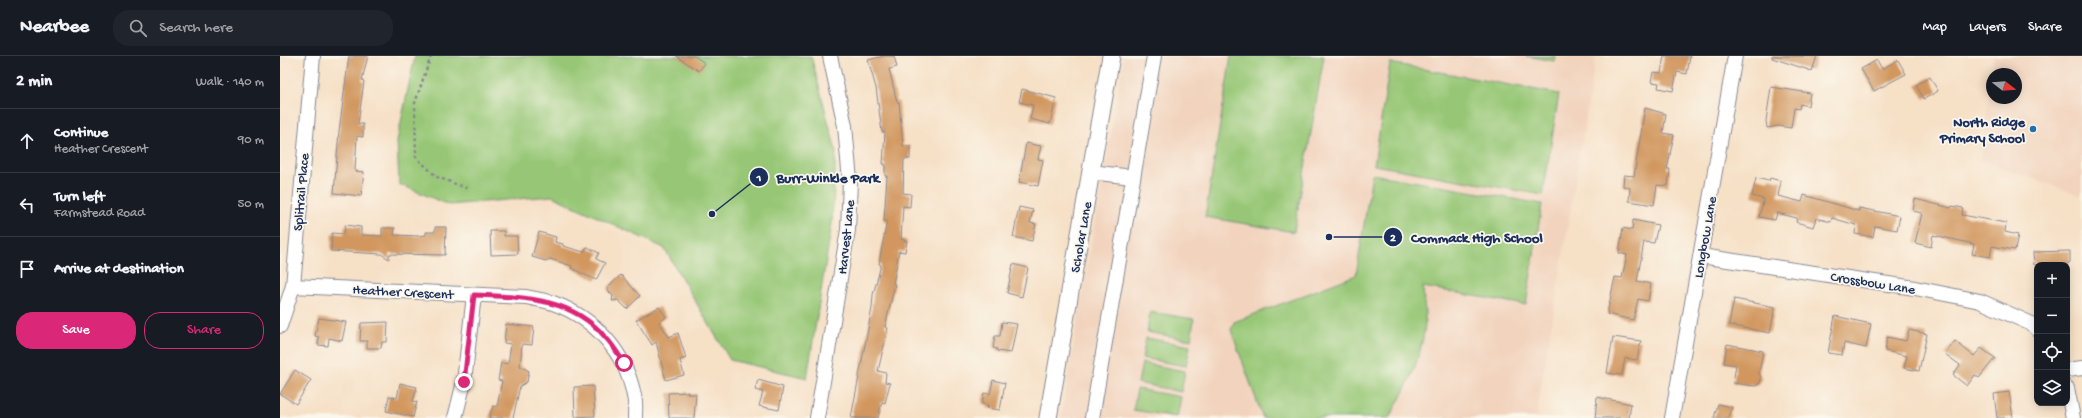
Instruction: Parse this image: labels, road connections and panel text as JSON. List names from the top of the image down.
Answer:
{
  "streets": {
    "street": [
      "Splitrail Place",
      "Harvest Lane",
      "Scholar Lane",
      "Longbow Lane",
      "Crossbow Lane",
      "Heather Crescent"
    ]
  },
  "crossings": [
    ["Splitrail Place", "Heather Crescent"],
    ["Longbow Lane", "Crossbow Lane"]
  ],
  "places": ["North Ridge Primary School", "Burr-Winkle Park", "Commack High School"],
  "north": "right",
  "page": {
    "header": "Nearbee",
    "search": "Search here",
    "nav": ["Map", "Layers", "Share"],
    "heading": ["2 min", "Walk · 140 m"],
    "list": [
      ["Continue", "Heather Crescent", "90 m"],
      ["Turn left", "Farmstead Road", "50 m"],
      "Arrive at destination"
    ],
    "map_buttons": ["+", "−"],
    "buttons": ["Save", "Share"]
  }
}
